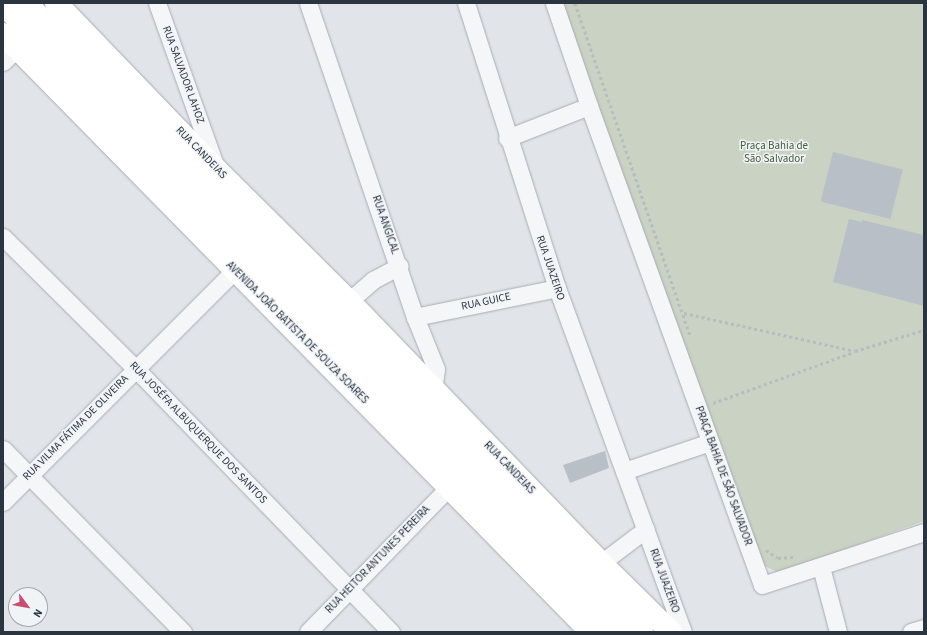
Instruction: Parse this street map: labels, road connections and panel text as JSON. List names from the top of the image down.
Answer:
{
  "streets": {
    "main road": ["RUA CANDEIAS", "AVENIDA JOÃO BATISTA DE SOUZA SOARES"],
    "street": [
      "RUA SALVADOR LAHOZ",
      "RUA ANGICAL",
      "RUA JUAZEIRO",
      "RUA GUICE",
      "RUA VILMA FÁTIMA DE OLIVEIRA",
      "RUA JOSÉFA ALBUQUERQUE DOS SANTOS",
      "PRAÇA BAHIA DE SÃO SALVADOR",
      "RUA HEITOR ANTUNES PEREIRA"
    ]
  },
  "crossings": [
    ["RUA SALVADOR LAHOZ", "RUA CANDEIAS"],
    ["RUA CANDEIAS", "RUA ANGICAL"],
    ["RUA ANGICAL", "RUA GUICE"],
    ["RUA ANGICAL", "AVENIDA JOÃO BATISTA DE SOUZA SOARES"],
    ["RUA JUAZEIRO", "RUA GUICE"],
    ["AVENIDA JOÃO BATISTA DE SOUZA SOARES", "RUA VILMA FÁTIMA DE OLIVEIRA"],
    ["AVENIDA JOÃO BATISTA DE SOUZA SOARES", "RUA HEITOR ANTUNES PEREIRA"],
    ["RUA VILMA FÁTIMA DE OLIVEIRA", "RUA JOSÉFA ALBUQUERQUE DOS SANTOS"],
    ["RUA JOSÉFA ALBUQUERQUE DOS SANTOS", "RUA HEITOR ANTUNES PEREIRA"]
  ],
  "parks": ["Praça Bahia de São Salvador"],
  "north": "bottom right"
}
